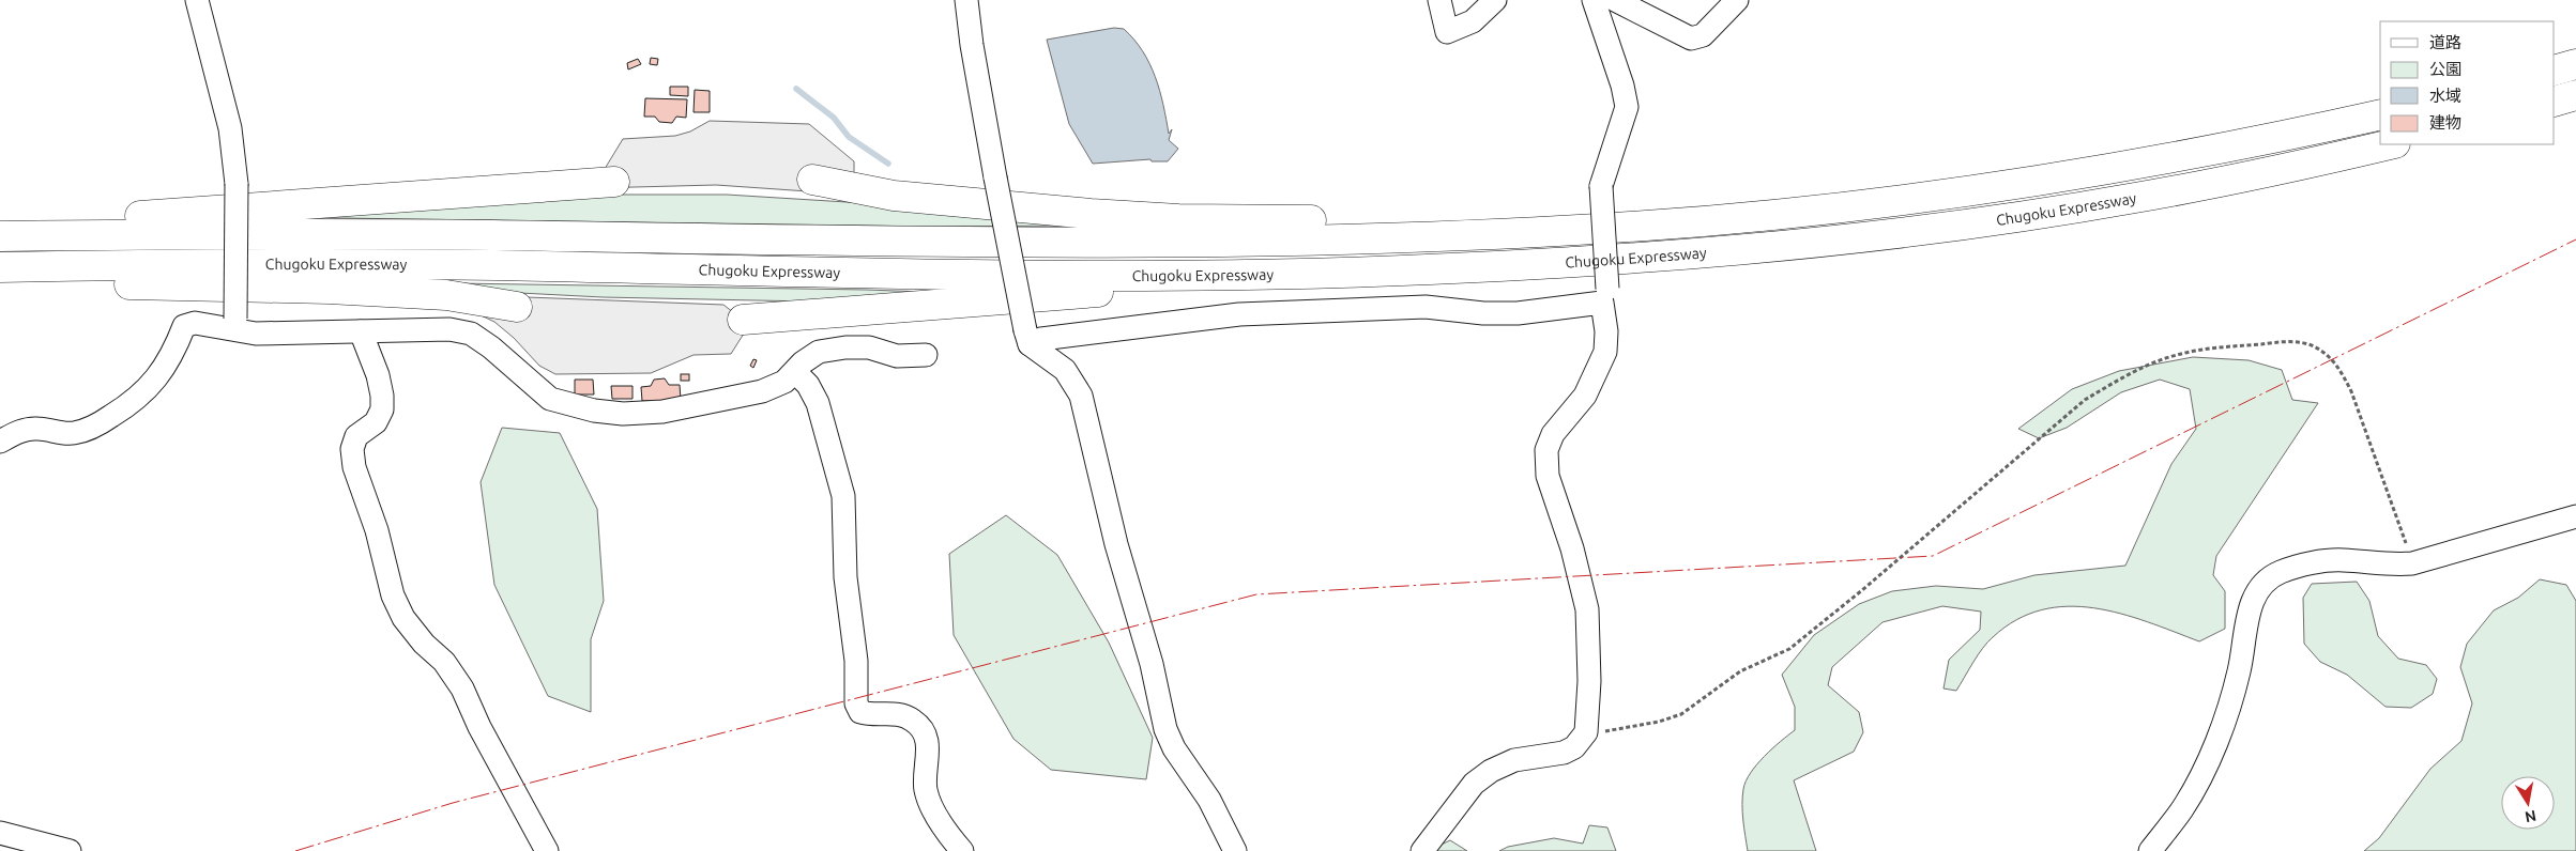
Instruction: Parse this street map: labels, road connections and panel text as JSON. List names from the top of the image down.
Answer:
{
  "streets": {
    "highway": ["Chugoku Expressway"]
  },
  "legend": [
    "道路",
    "公園",
    "水域",
    "建物"
  ],
  "north": "bottom"
}
